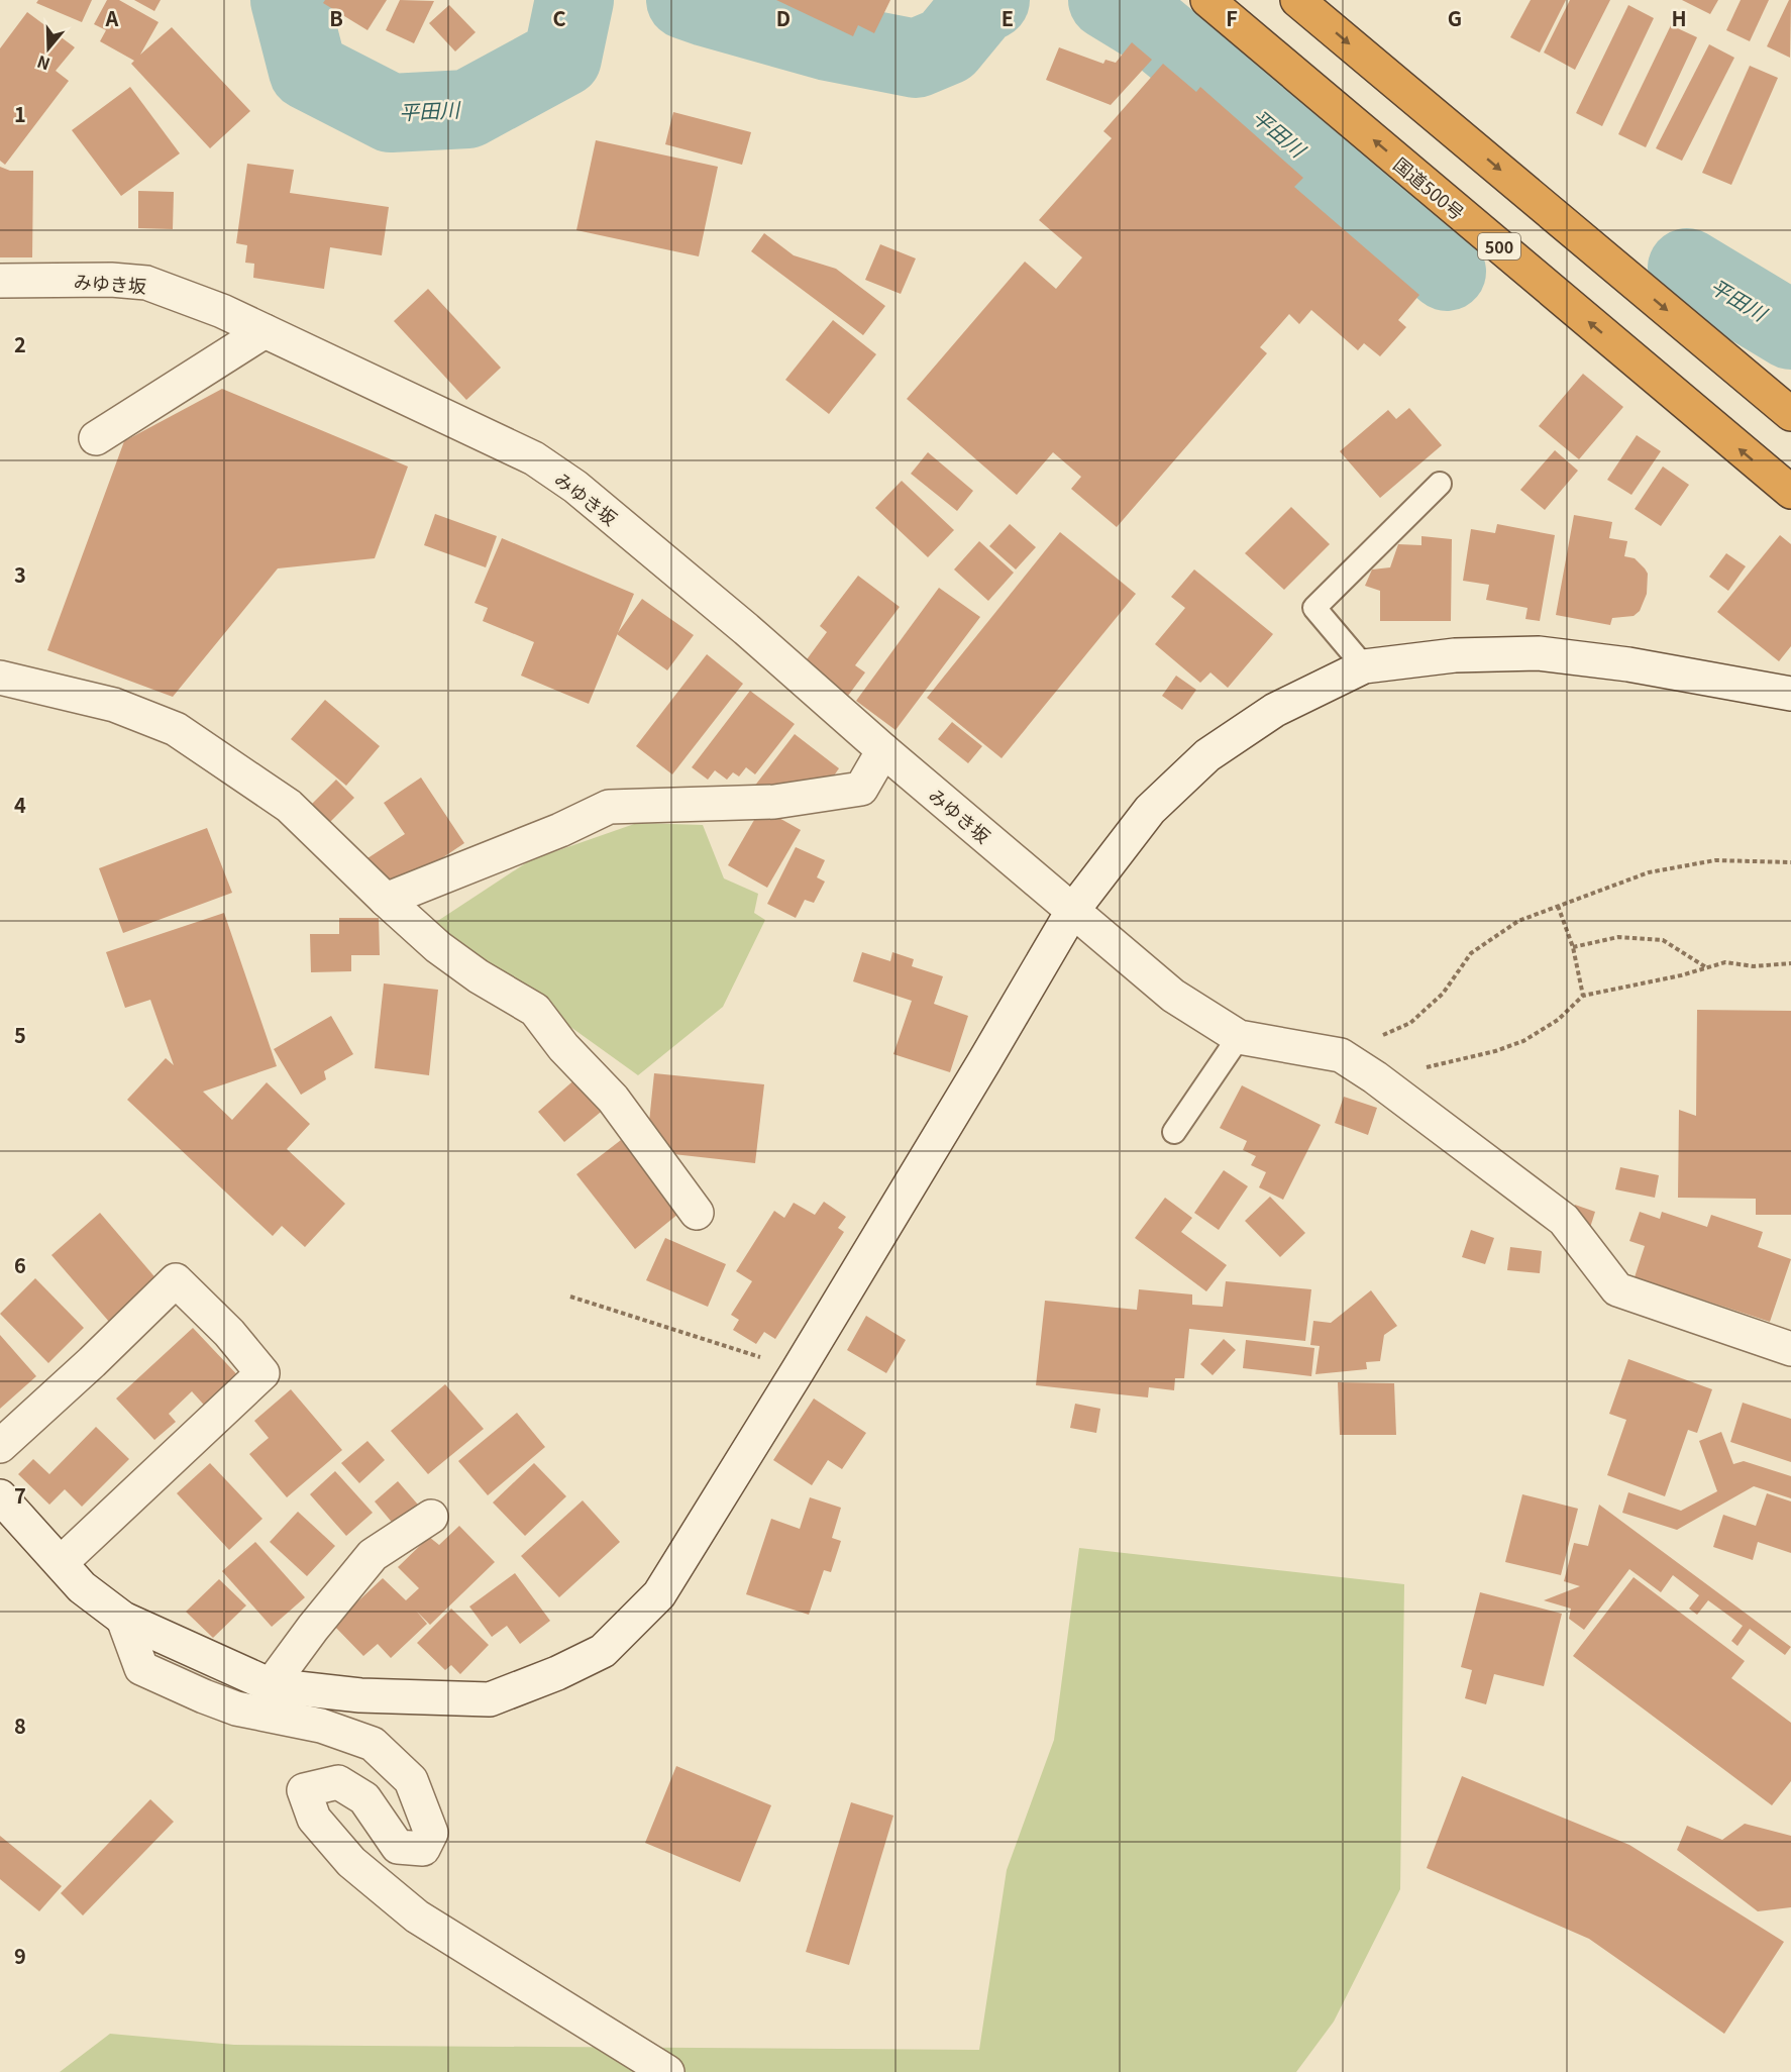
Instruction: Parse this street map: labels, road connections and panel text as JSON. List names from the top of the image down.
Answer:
{
  "streets": {
    "highway": ["国道500号", "500"],
    "street": ["みゆき坂"]
  },
  "water": ["平田川"],
  "north": "bottom",
  "grid": {
    "columns": [
      "A",
      "B",
      "C",
      "D",
      "E",
      "F",
      "G",
      "H"
    ],
    "rows": [
      "1",
      "2",
      "3",
      "4",
      "5",
      "6",
      "7",
      "8",
      "9"
    ]
  }
}
